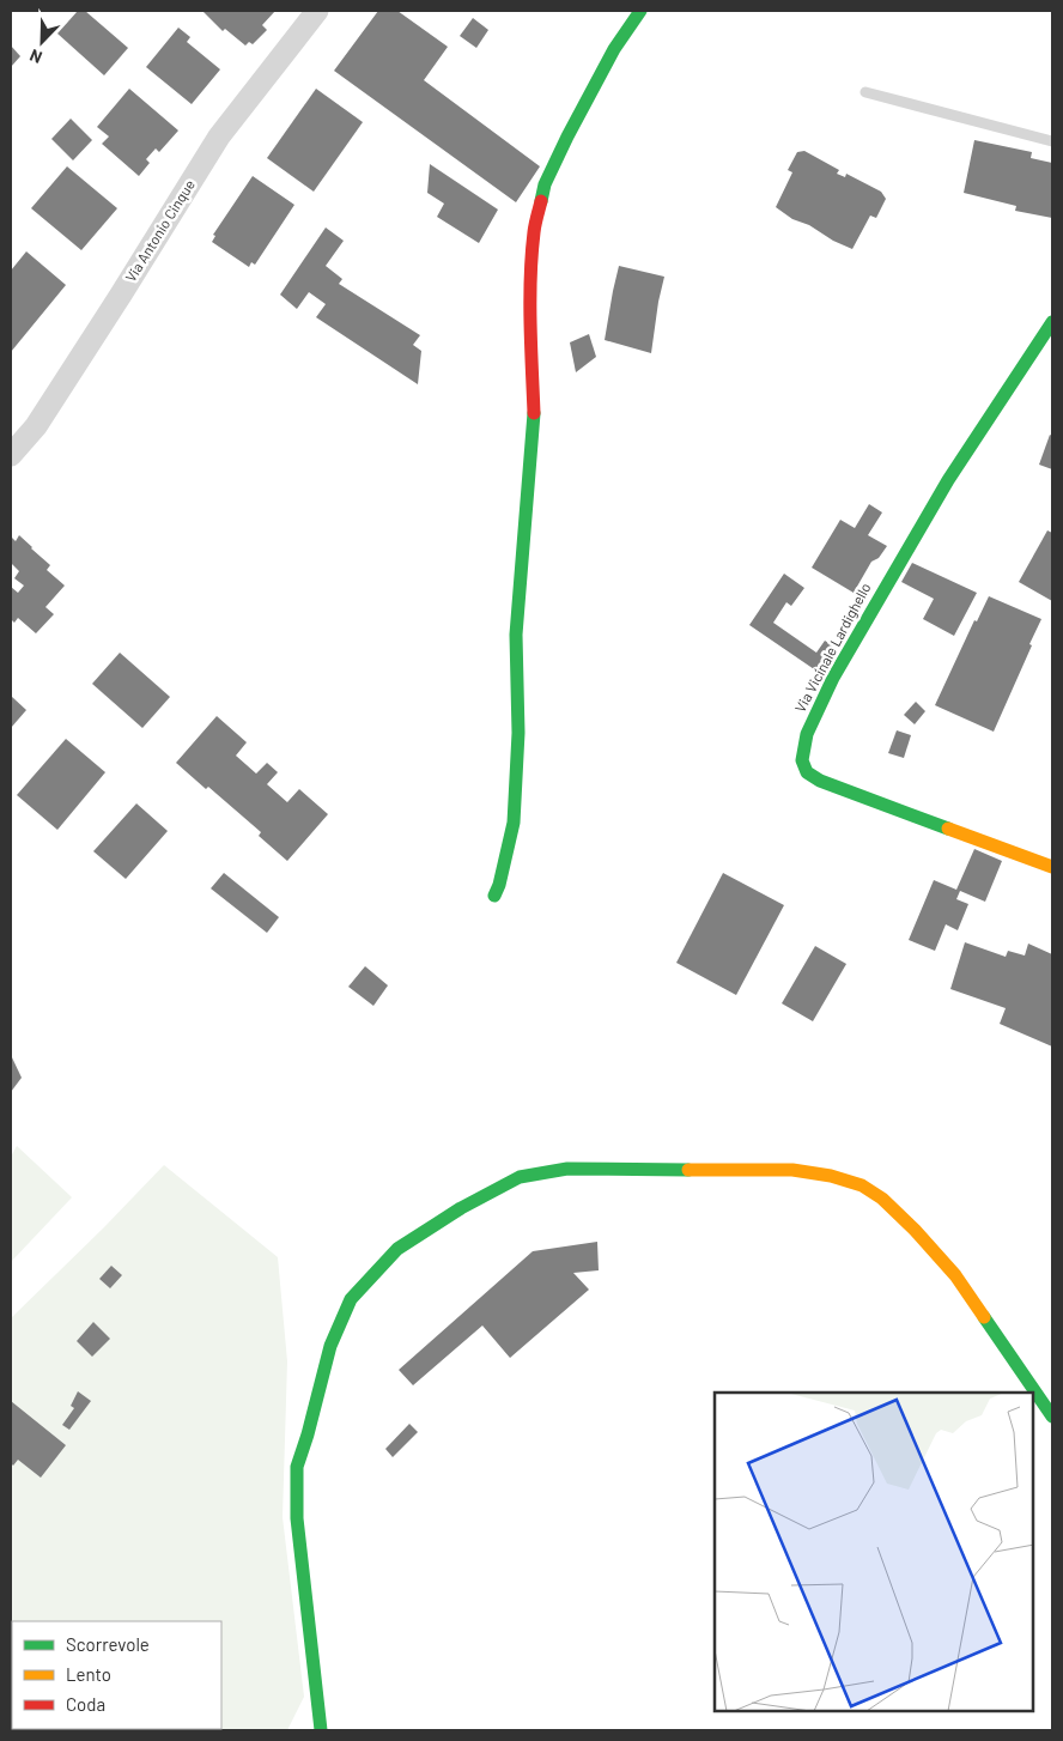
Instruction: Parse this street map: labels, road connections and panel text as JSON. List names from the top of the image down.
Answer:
{
  "streets": {
    "street": ["Via Antonio Cinque", "Via Vicinale Lardighello"]
  },
  "legend": ["Scorrevole", "Lento", "Coda"],
  "north": "bottom left"
}
